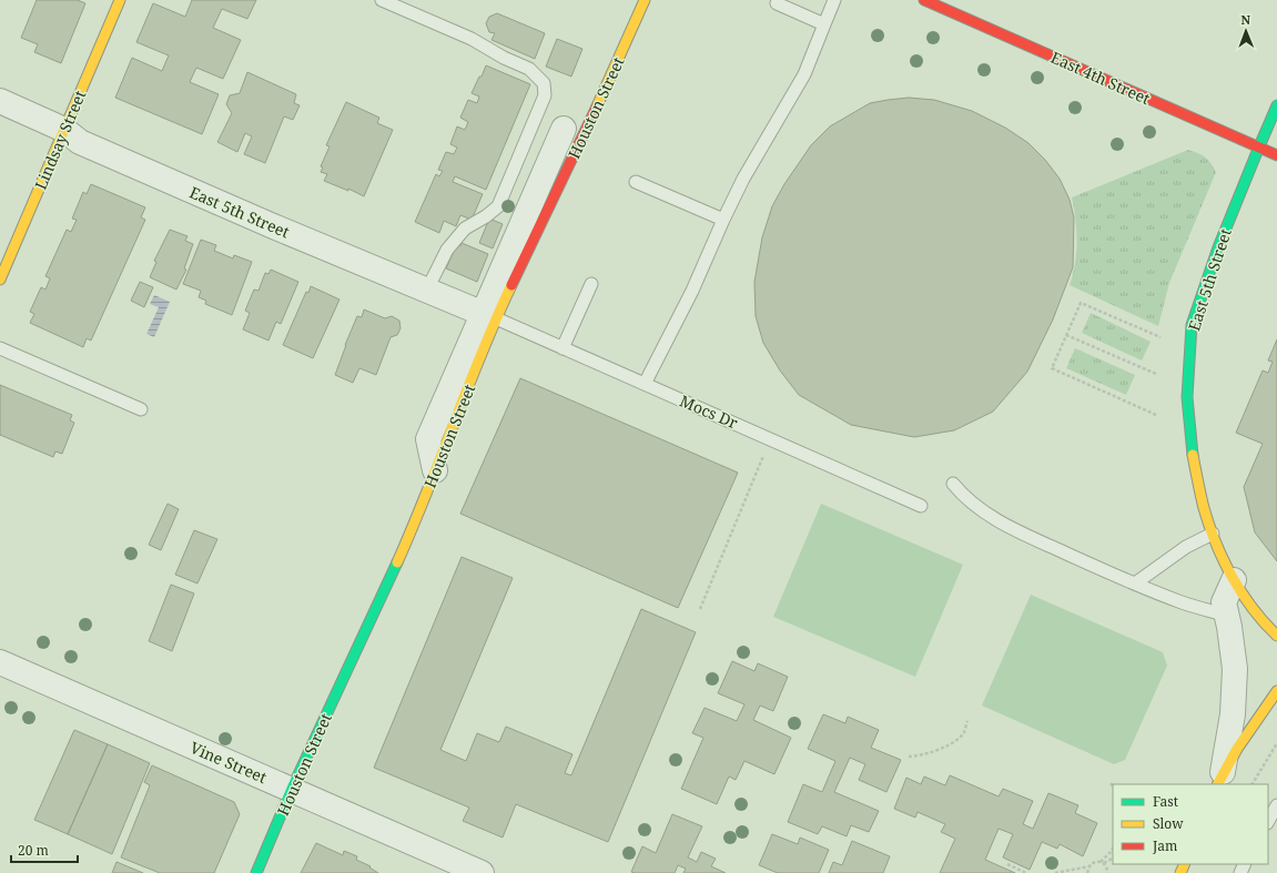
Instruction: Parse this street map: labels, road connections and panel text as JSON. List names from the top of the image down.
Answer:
{
  "streets": {
    "street": [
      "East 4th Street",
      "Houston Street",
      "Lindsay Street",
      "East 5th Street",
      "Vine Street"
    ],
    "lane": ["Mocs Dr"]
  },
  "crossings": [
    ["East 4th Street", "East 5th Street"],
    ["Houston Street", "East 5th Street"],
    ["Houston Street", "Mocs Dr"],
    ["Houston Street", "Vine Street"],
    ["Lindsay Street", "East 5th Street"],
    ["East 5th Street", "Mocs Dr"]
  ],
  "legend": ["Fast", "Slow", "Jam"],
  "scale_bar": "20 m",
  "north": "top"
}
